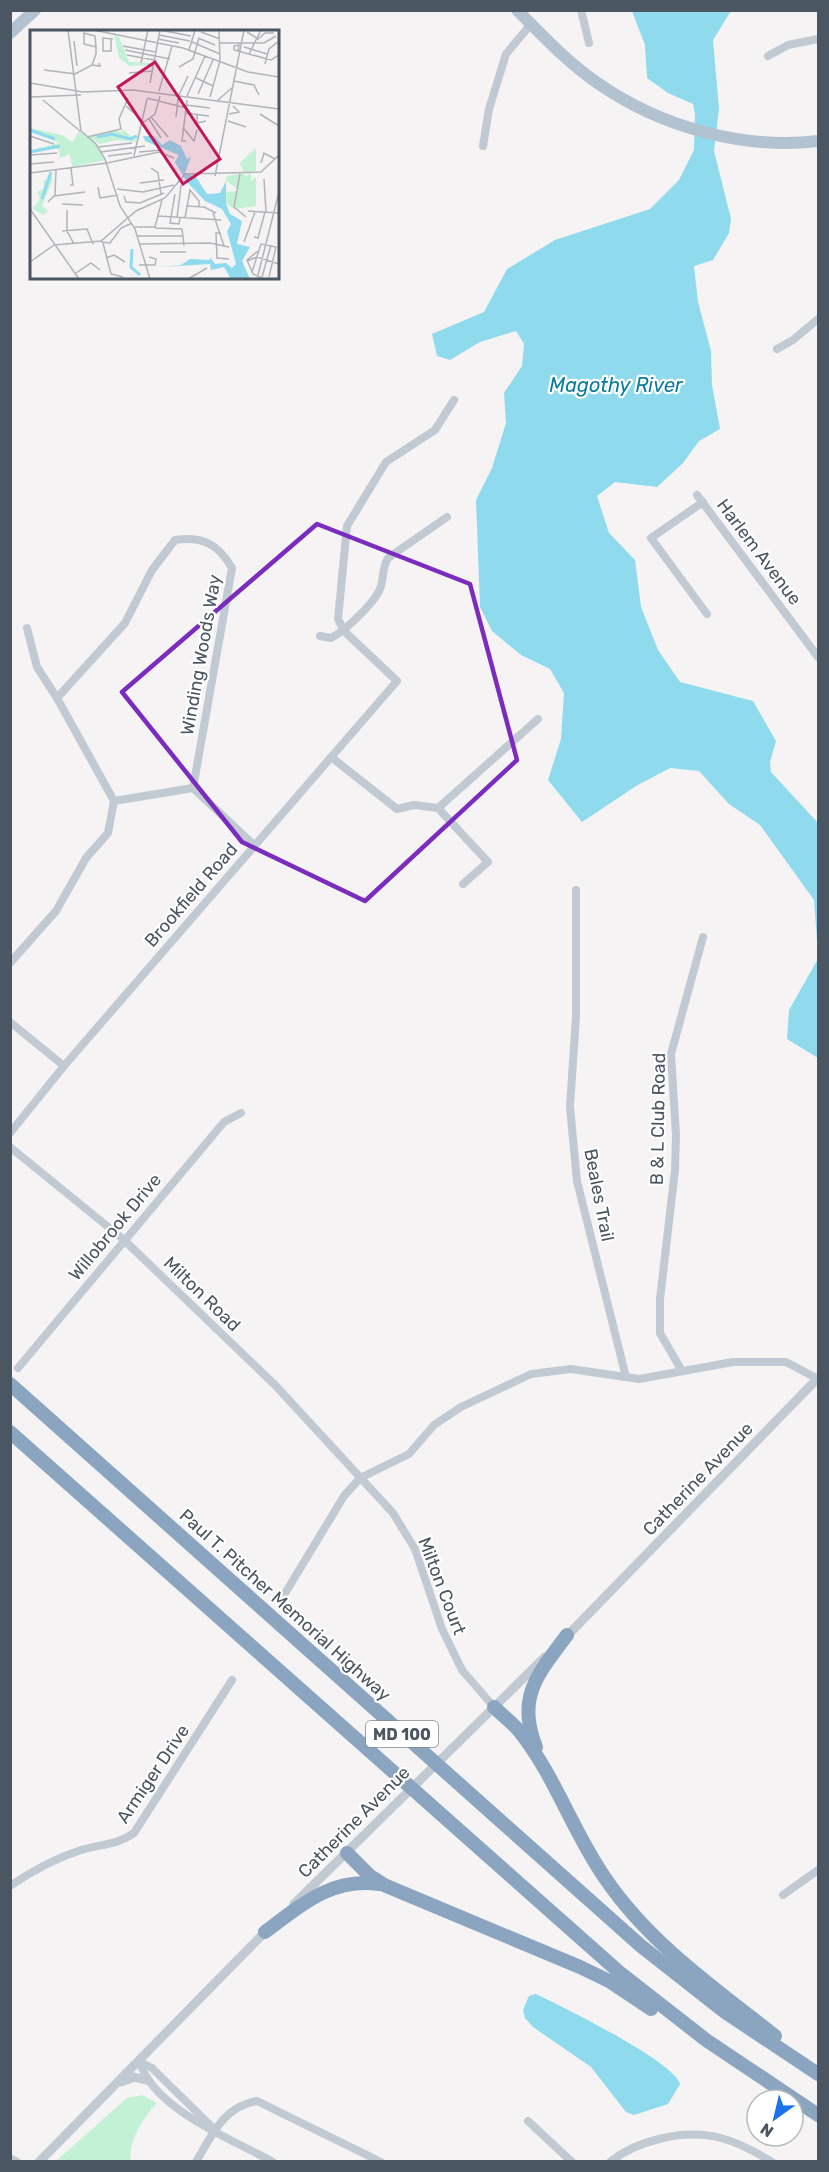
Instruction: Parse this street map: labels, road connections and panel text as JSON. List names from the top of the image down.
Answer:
{
  "streets": {
    "highway": ["Paul T. Pitcher Memorial Highway", "MD 100"],
    "street": [
      "Harlem Avenue",
      "Winding Woods Way",
      "Brookfield Road",
      "B & L Club Road",
      "Beales Trail",
      "Willobrook Drive",
      "Milton Road",
      "Catherine Avenue",
      "Milton Court",
      "Armiger Drive"
    ]
  },
  "crossings": [
    ["Willobrook Drive", "Milton Road"],
    ["Milton Road", "Milton Court"],
    ["Catherine Avenue", "Milton Court"]
  ],
  "water": ["Magothy River"],
  "north": "bottom left"
}
